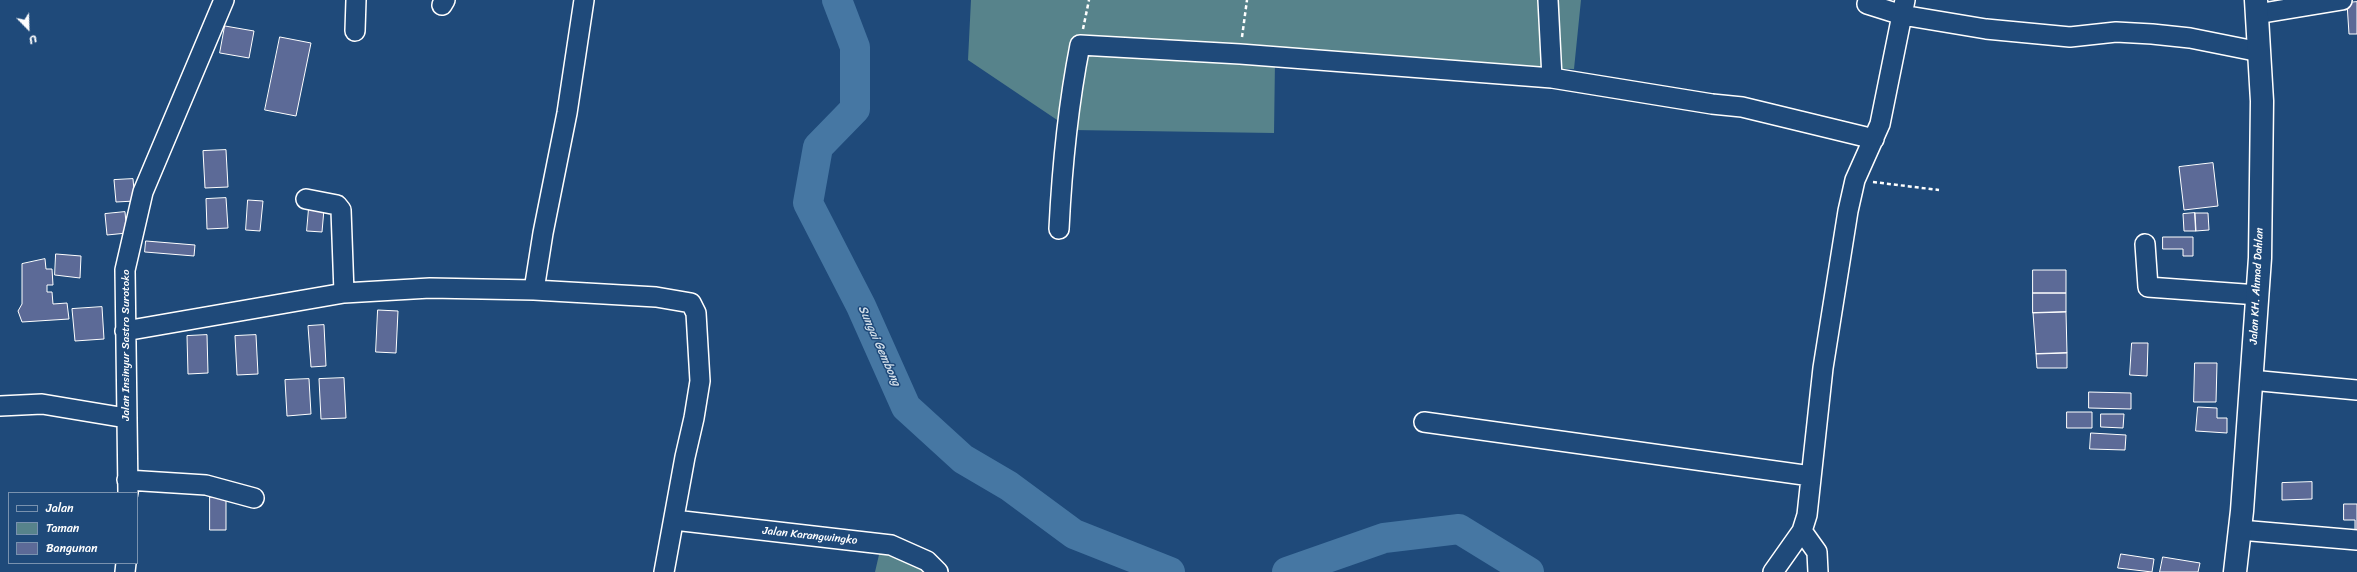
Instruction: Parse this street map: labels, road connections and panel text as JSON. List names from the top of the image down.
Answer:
{
  "streets": {
    "main road": ["Jalan KH. Ahmad Dahlan"],
    "street": ["Jalan Insinyur Sastro Surotoko", "Jalan Karangwingko"]
  },
  "water": ["Sungai Gembong"],
  "legend": ["Jalan", "Taman", "Bangunan"],
  "north": "bottom right"
}
